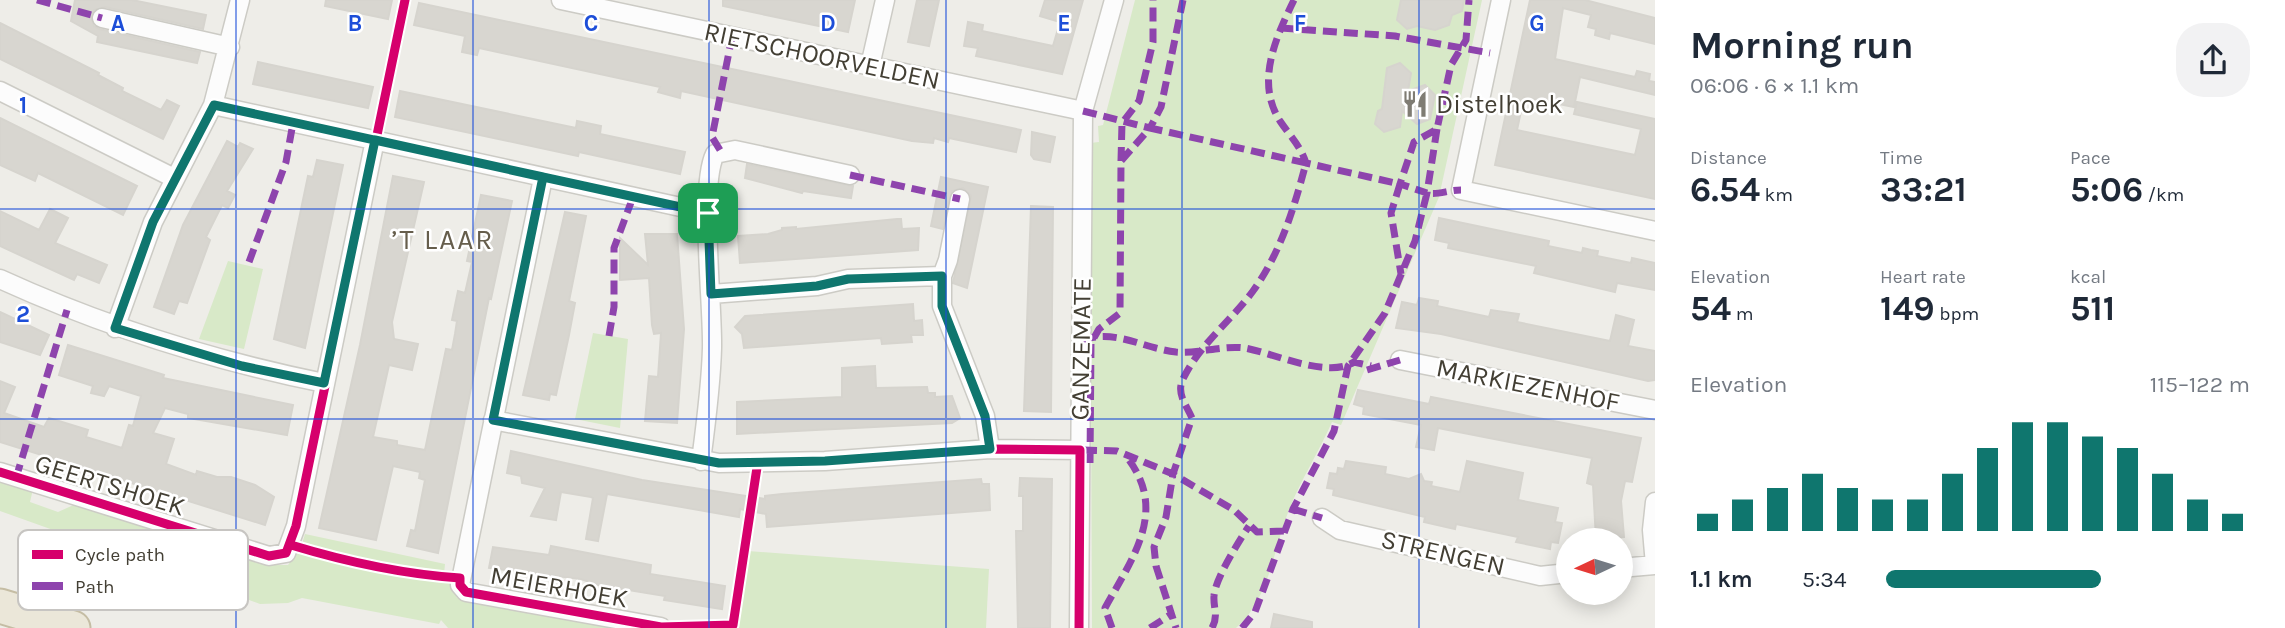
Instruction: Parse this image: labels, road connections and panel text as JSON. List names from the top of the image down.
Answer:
{
  "streets": {
    "street": [
      "RIETSCHOORVELDEN",
      "GANZEMATE",
      "MARKIEZENHOF",
      "GEERTSHOEK",
      "STRENGEN",
      "MEIERHOEK"
    ]
  },
  "crossings": [
    ["RIETSCHOORVELDEN", "GANZEMATE"]
  ],
  "districts": ["’T LAAR"],
  "places": {
    "restaurant": ["Distelhoek"]
  },
  "legend": ["Cycle path", "Path"],
  "north": "left",
  "page": {
    "heading": ["Morning run", "06:06 · 6 × 1.1 km"],
    "stats": [
      ["Distance", "6.54 km"],
      ["Time", "33:21"],
      ["Pace", "5:06 /km"],
      ["Elevation", "54 m"],
      ["Heart rate", "149 bpm"],
      ["kcal", "511"]
    ],
    "chart": ["Elevation", "115–122 m"],
    "list": [
      {
        "name": "1.1 km",
        "note": "5:34"
      }
    ]
  },
  "grid": {
    "columns": [
      "A",
      "B",
      "C",
      "D",
      "E",
      "F",
      "G"
    ],
    "rows": ["1", "2"]
  }
}
